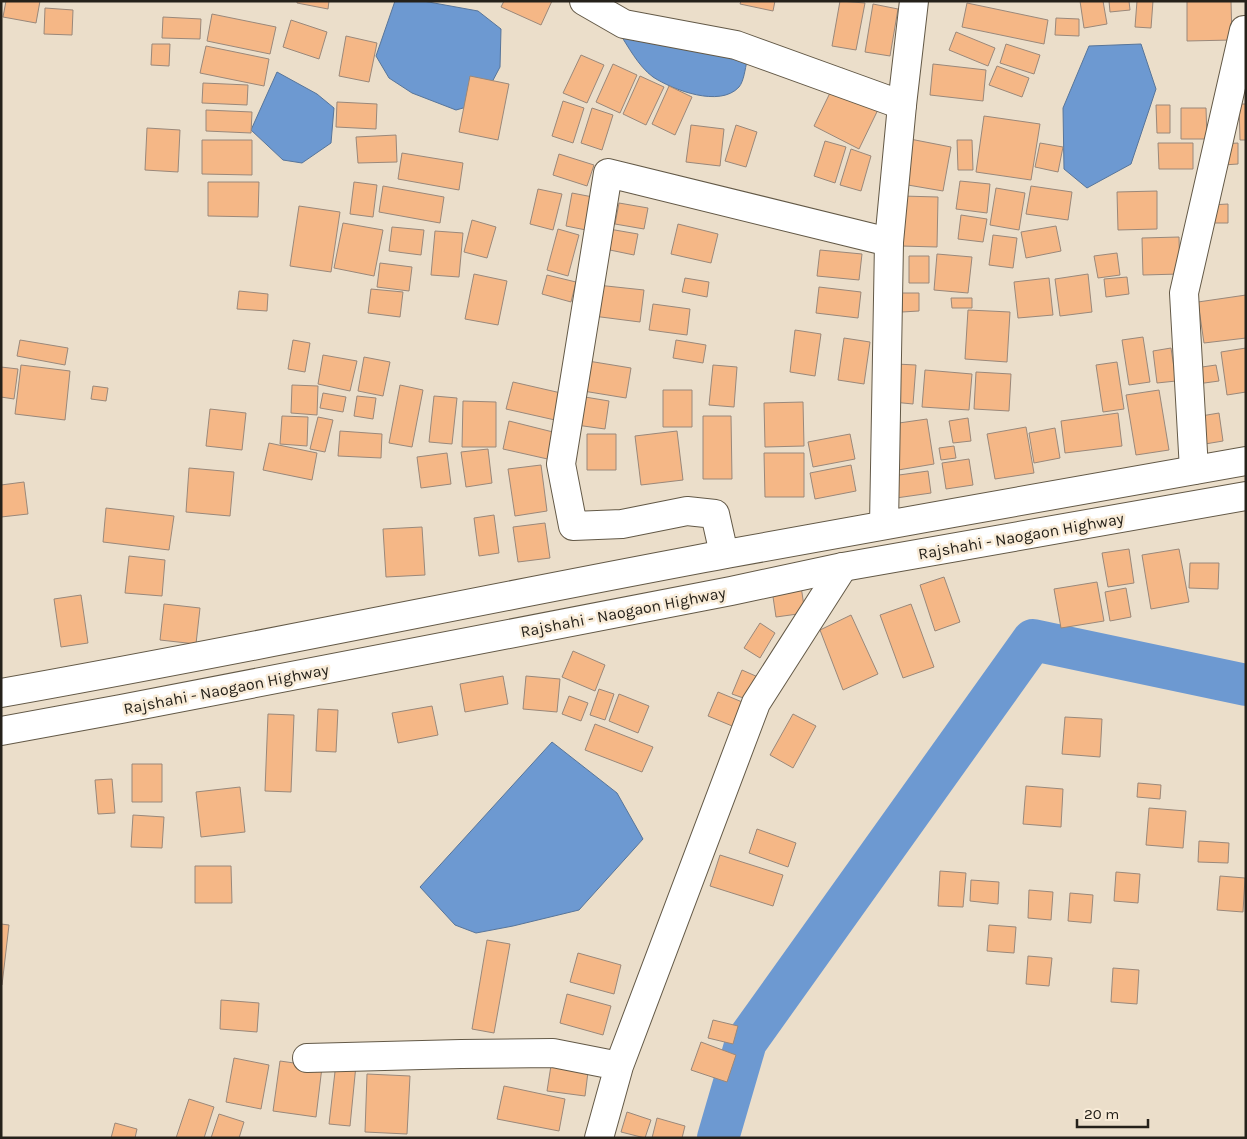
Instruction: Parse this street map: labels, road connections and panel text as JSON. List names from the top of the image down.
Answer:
{
  "streets": {
    "main road": ["Rajshahi - Naogaon Highway"]
  },
  "scale_bar": "20 m"
}
